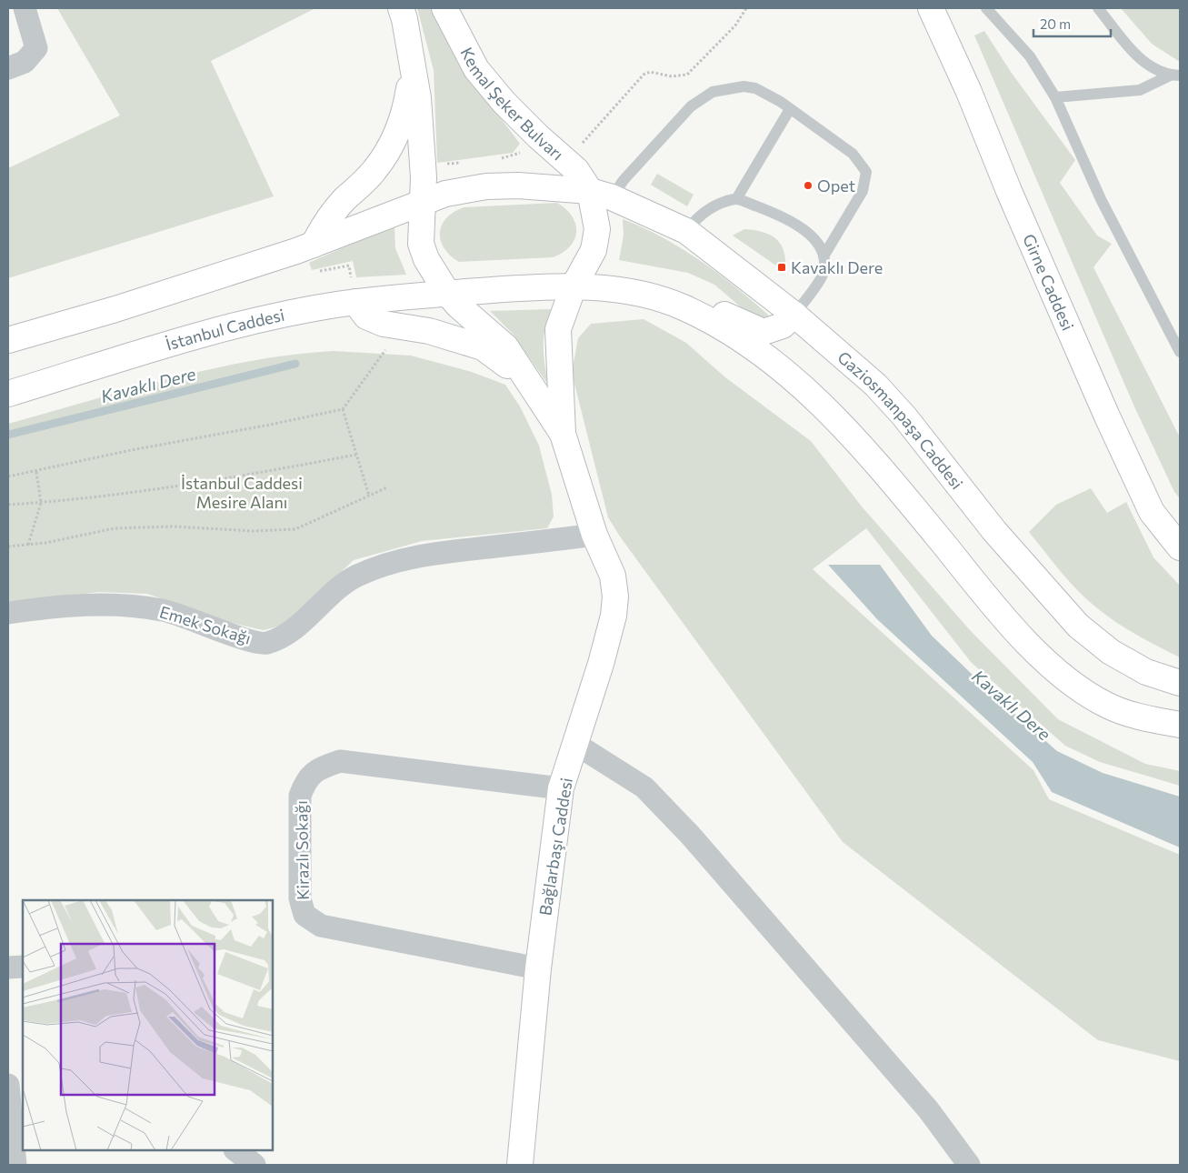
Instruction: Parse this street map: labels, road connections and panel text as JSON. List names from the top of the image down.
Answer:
{
  "streets": {
    "main road": [
      "Kemal Şeker Bulvarı",
      "Girne Caddesi",
      "İstanbul Caddesi",
      "Gaziosmanpaşa Caddesi",
      "Bağlarbaşı Caddesi"
    ],
    "street": ["Emek Sokağı", "Kirazlı Sokağı"]
  },
  "crossings": [
    ["Kemal Şeker Bulvarı", "Gaziosmanpaşa Caddesi"],
    ["Emek Sokağı", "Bağlarbaşı Caddesi"],
    ["Bağlarbaşı Caddesi", "Kirazlı Sokağı"]
  ],
  "water": ["Kavaklı Dere"],
  "parks": ["İstanbul Caddesi Mesire Alanı"],
  "places": {
    "other": ["Opet"],
    "transit": ["Kavaklı Dere"]
  },
  "scale_bar": "20 m"
}
